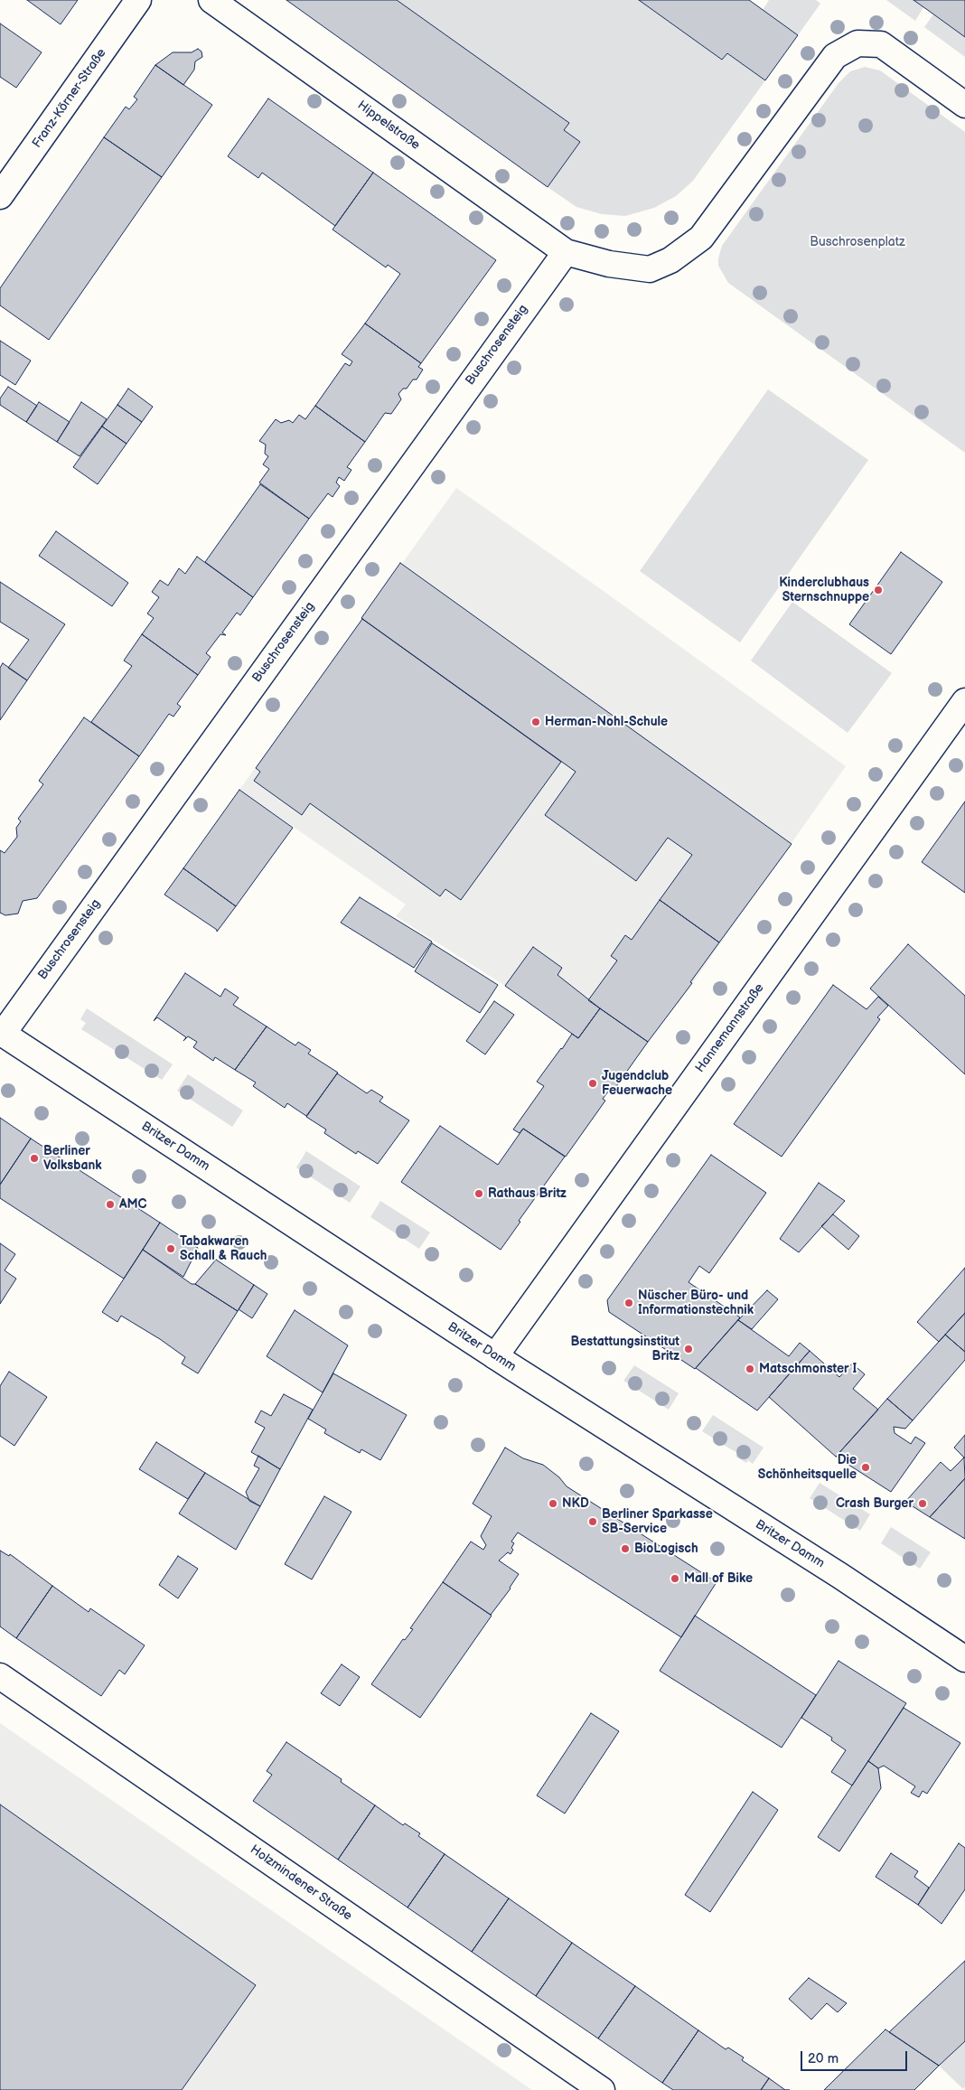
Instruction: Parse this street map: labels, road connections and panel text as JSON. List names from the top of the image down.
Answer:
{
  "streets": {
    "street": [
      "Franz-Körner-Straße",
      "Hippelstraße",
      "Buschrosensteig",
      "Hannemannstraße",
      "Britzer Damm",
      "Holzmindener Straße"
    ]
  },
  "crossings": [
    ["Hippelstraße", "Buschrosensteig"],
    ["Buschrosensteig", "Britzer Damm"],
    ["Hannemannstraße", "Britzer Damm"]
  ],
  "parks": ["Buschrosenplatz"],
  "places": [
    "Kinderclubhaus Sternschnuppe",
    "Herman-Nohl-Schule",
    "Jugendclub Feuerwache",
    "Berliner Volksbank",
    "Rathaus Britz",
    "AMC",
    "Tabakwaren Schall & Rauch",
    "Nüscher Büro- und Informationstechnik",
    "Bestattungsinstitut Britz",
    "Matschmonster I",
    "Die Schönheitsquelle",
    "NKD",
    "Crash Burger",
    "Berliner Sparkasse SB-Service",
    "BioLogisch",
    "Mall of Bike"
  ],
  "scale_bar": "20 m"
}
